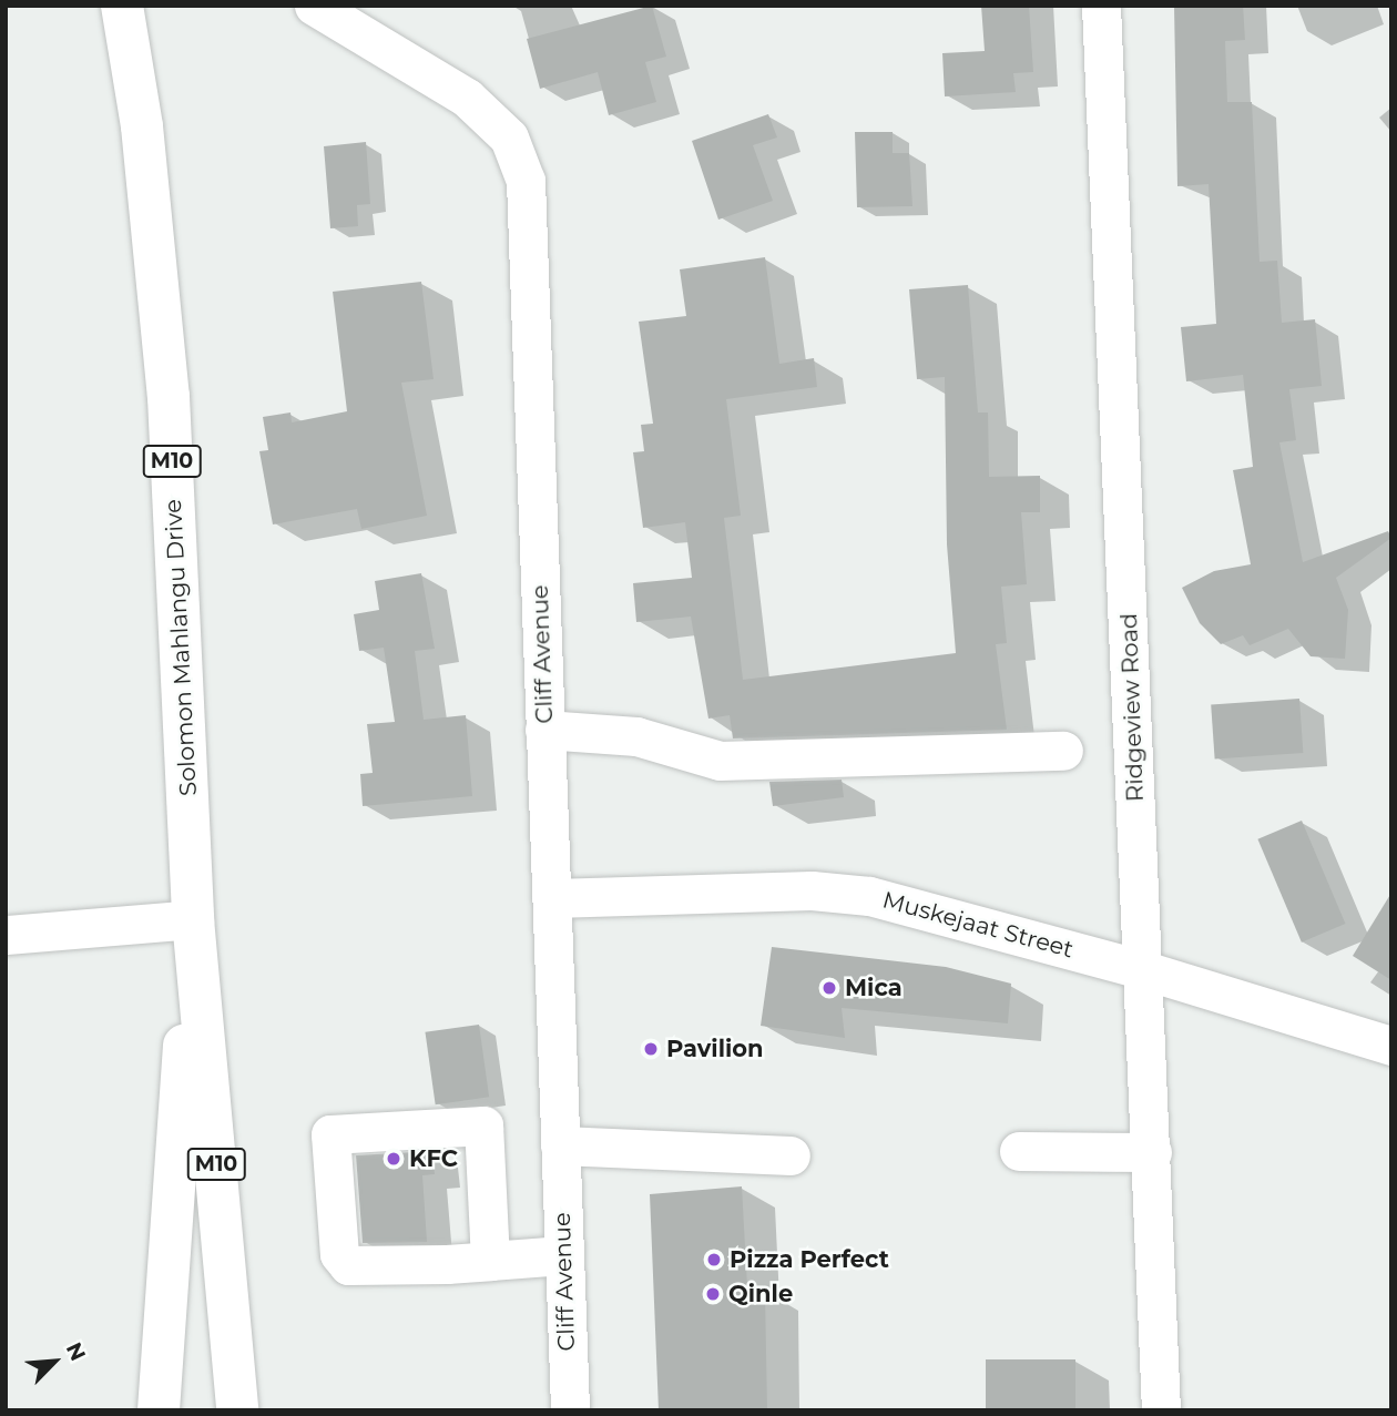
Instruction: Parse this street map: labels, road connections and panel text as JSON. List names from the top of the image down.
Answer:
{
  "streets": {
    "main road": ["M10", "Solomon Mahlangu Drive"],
    "street": ["Cliff Avenue", "Ridgeview Road", "Muskejaat Street"]
  },
  "crossings": [
    ["Cliff Avenue", "Muskejaat Street"],
    ["Ridgeview Road", "Muskejaat Street"]
  ],
  "places": [
    "Mica",
    "Pavilion",
    "KFC",
    "Pizza Perfect",
    "Qinle"
  ],
  "north": "top right"
}
